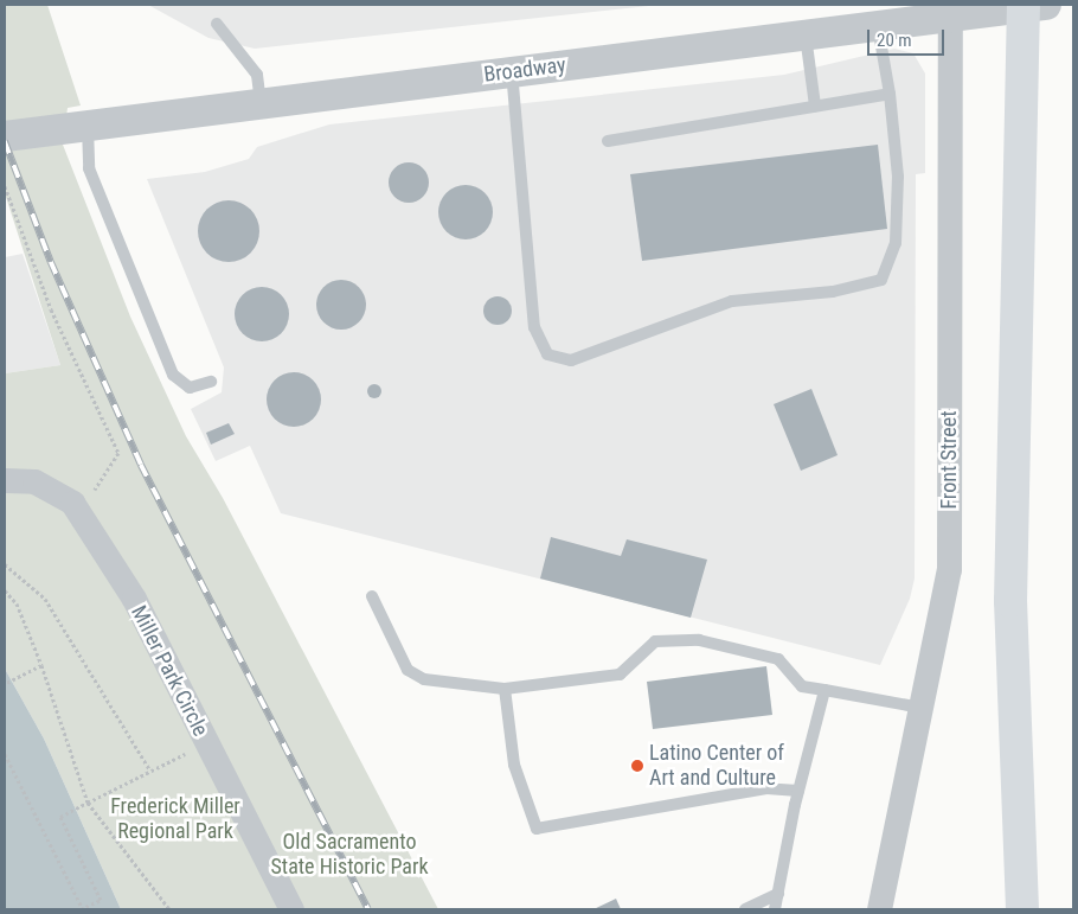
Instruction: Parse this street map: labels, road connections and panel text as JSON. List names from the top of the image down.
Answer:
{
  "streets": {
    "street": ["Broadway", "Front Street", "Miller Park Circle"]
  },
  "crossings": [
    ["Broadway", "Front Street"]
  ],
  "parks": ["Frederick Miller Regional Park", "Old Sacramento State Historic Park"],
  "places": ["Latino Center of Art and Culture"],
  "scale_bar": "20 m"
}
